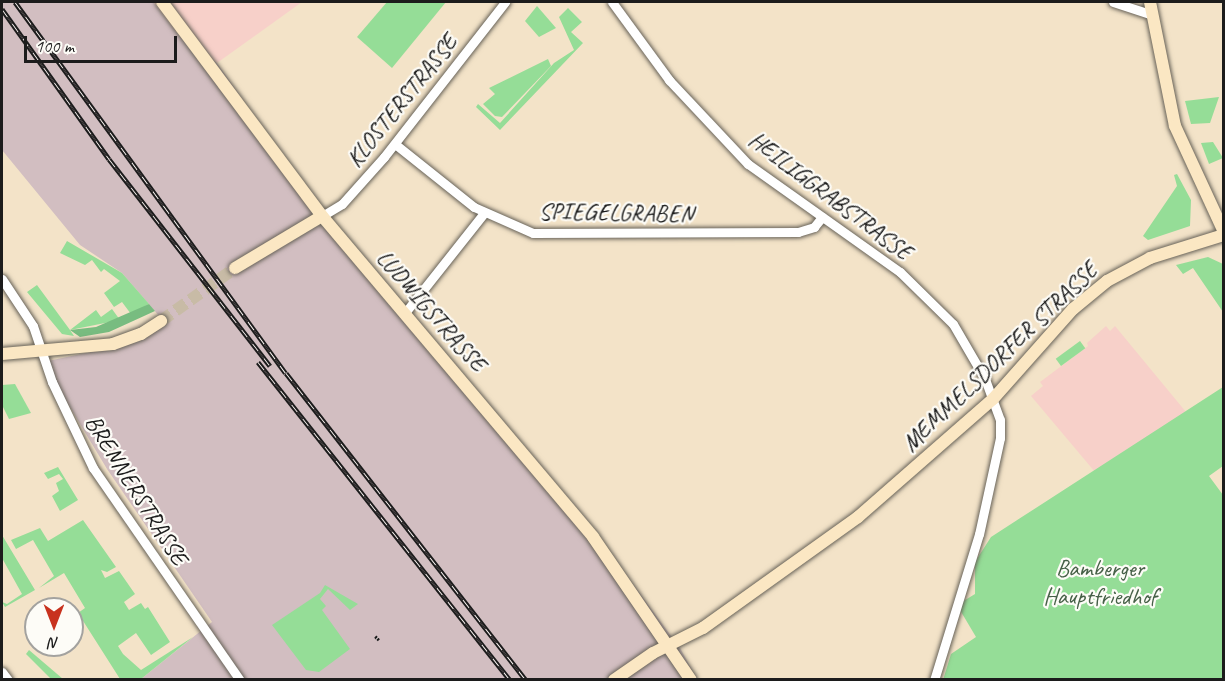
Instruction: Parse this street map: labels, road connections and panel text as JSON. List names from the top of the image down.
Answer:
{
  "streets": {
    "street": [
      "KLOSTERSTRASSE",
      "HEILIGGRABSTRASSE",
      "SPIEGELGRABEN",
      "LUDWIGSTRASSE",
      "MEMMELSDORFER STRASSE",
      "BRENNERSTRASSE"
    ]
  },
  "crossings": [
    ["KLOSTERSTRASSE", "SPIEGELGRABEN"],
    ["KLOSTERSTRASSE", "LUDWIGSTRASSE"],
    ["HEILIGGRABSTRASSE", "SPIEGELGRABEN"],
    ["HEILIGGRABSTRASSE", "MEMMELSDORFER STRASSE"],
    ["LUDWIGSTRASSE", "MEMMELSDORFER STRASSE"]
  ],
  "parks": ["Bamberger Hauptfriedhof"],
  "scale_bar": "100 m",
  "north": "bottom"
}
